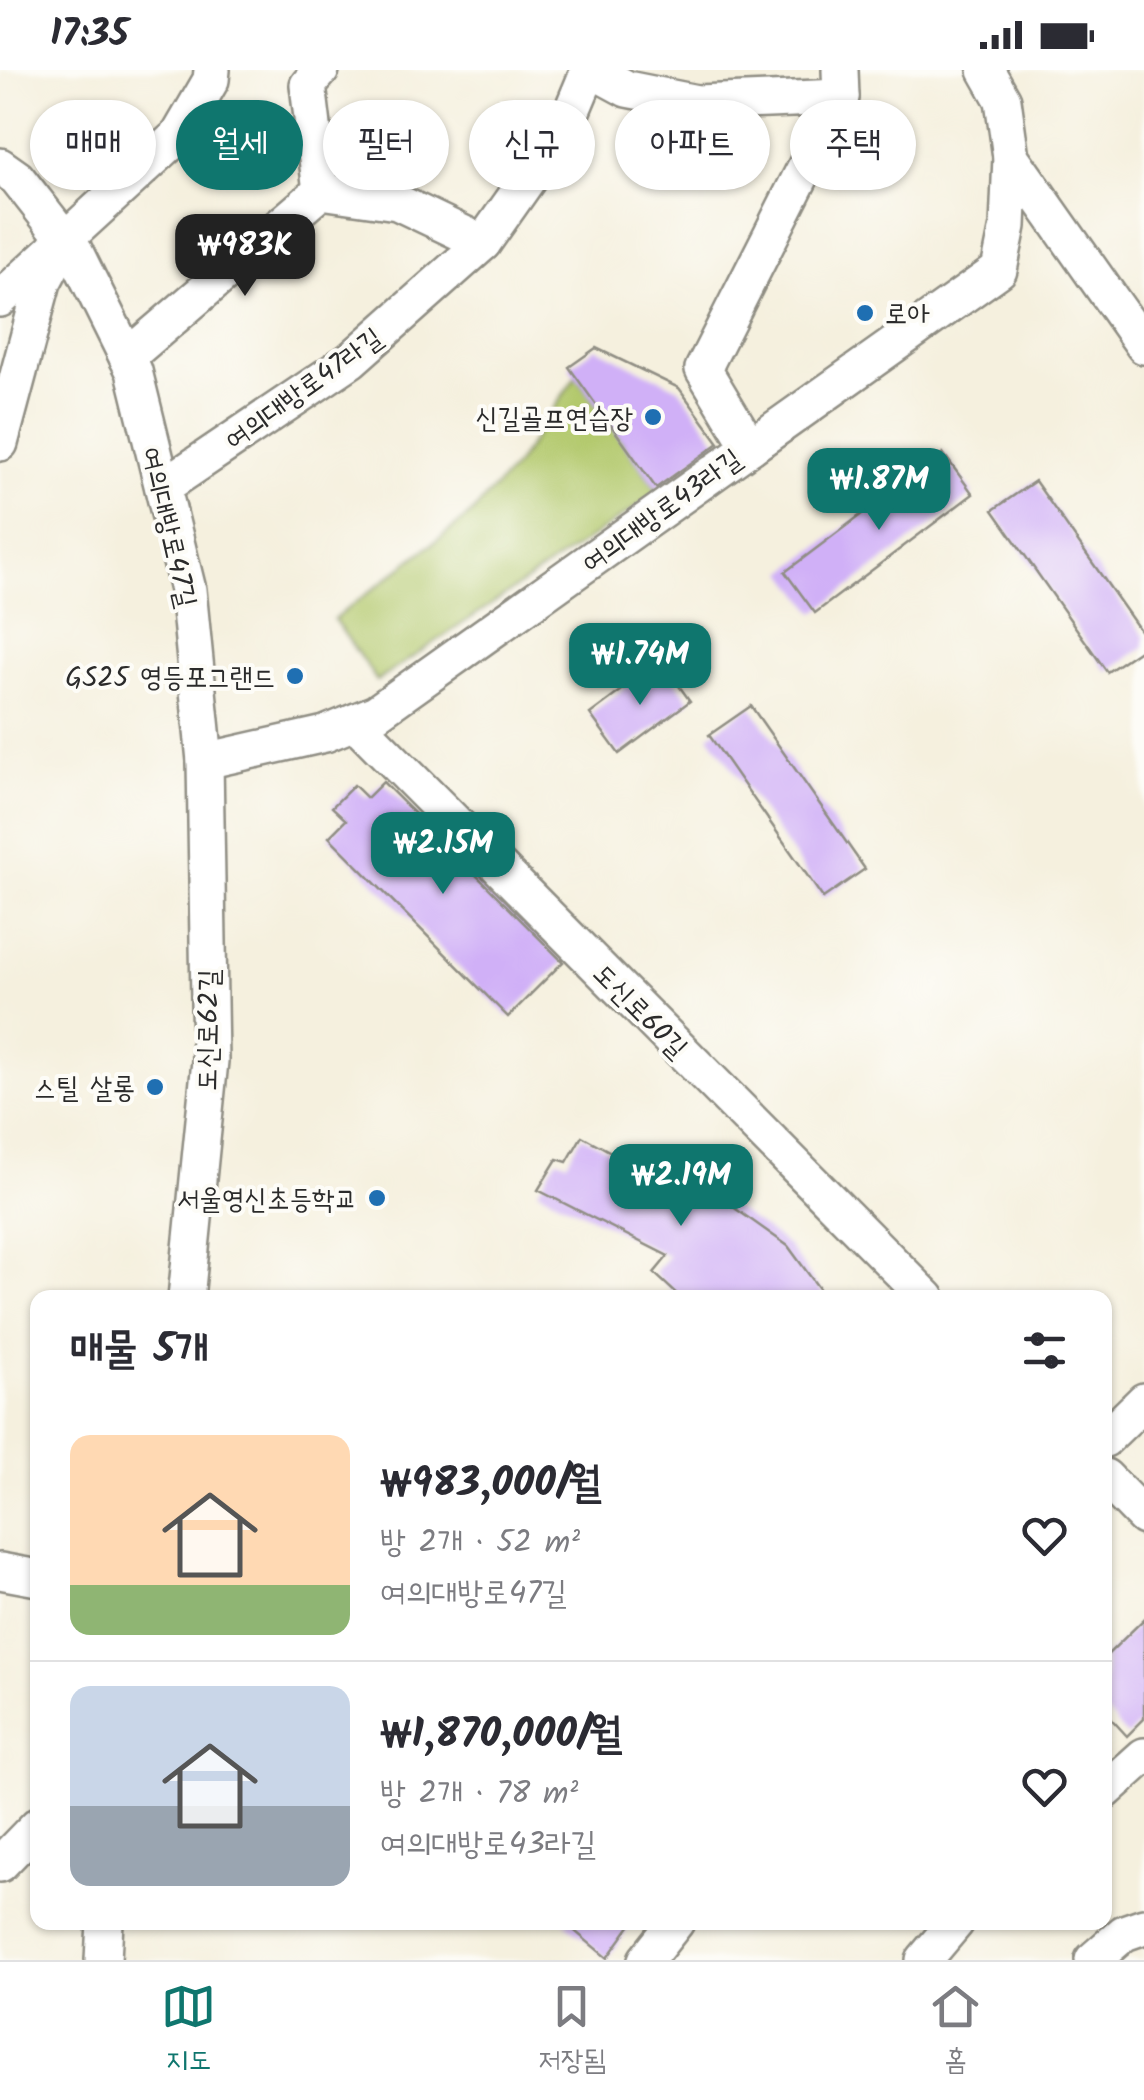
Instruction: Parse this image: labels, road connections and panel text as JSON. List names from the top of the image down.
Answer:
{
  "streets": {
    "street": [
      "여의대방로47라길",
      "여의대방로43라길",
      "여의대방로47길",
      "도신로60길",
      "도신로62길"
    ]
  },
  "crossings": [
    ["여의대방로47라길", "여의대방로47길"],
    ["여의대방로43라길", "여의대방로47길"],
    ["여의대방로43라길", "도신로60길"],
    ["여의대방로43라길", "도신로62길"],
    ["여의대방로47길", "도신로62길"]
  ],
  "places": [
    "로아",
    "신길골프연습장",
    "GS25 영등포그랜드",
    "스틸 살롱",
    "서울영신초등학교"
  ],
  "page": {
    "status": "17:35",
    "chip": [
      "매매",
      "월세",
      "필터",
      "신규",
      "아파트",
      "주택"
    ],
    "price": [
      "₩983K",
      "₩1.87M",
      "₩1.74M",
      "₩2.15M",
      "₩2.19M"
    ],
    "heading": "매물 5개",
    "list": [
      {
        "name": "₩983,000/월",
        "note": "방 2개 · 52 m² · 여의대방로47길"
      },
      {
        "name": "₩1,870,000/월",
        "note": "방 2개 · 78 m² · 여의대방로43라길"
      }
    ],
    "tabs": ["지도", "저장됨", "홈"]
  }
}
